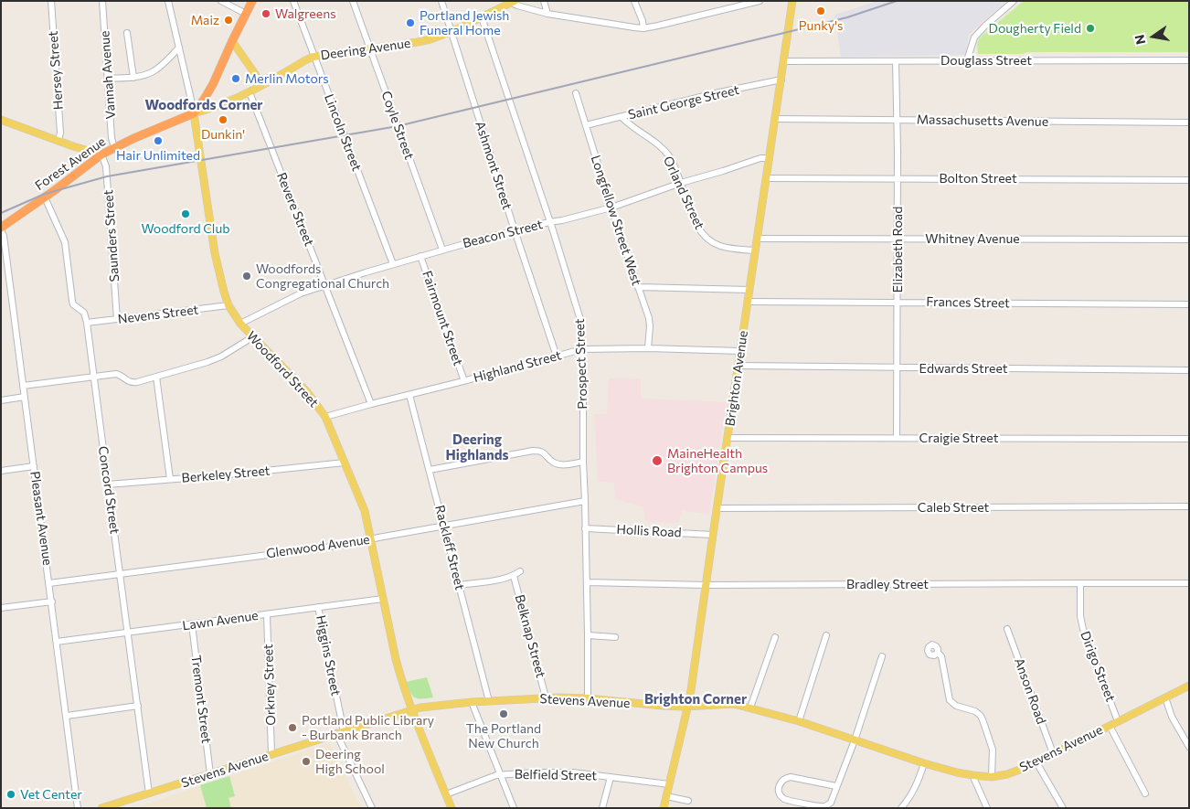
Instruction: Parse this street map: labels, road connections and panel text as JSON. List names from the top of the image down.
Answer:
{
  "streets": {
    "highway": ["Forest Avenue"],
    "main road": [
      "Deering Avenue",
      "Woodford Street",
      "Brighton Avenue",
      "Stevens Avenue"
    ],
    "street": [
      "Douglass Street",
      "Hersey Street",
      "Vannah Avenue",
      "Saint George Street",
      "Massachusetts Avenue",
      "Coyle Street",
      "Lincoln Street",
      "Ashmont Street",
      "Bolton Street",
      "Orland Street",
      "Revere Street",
      "Longfellow Street West",
      "Beacon Street",
      "Saunders Street",
      "Whitney Avenue",
      "Elizabeth Road",
      "Frances Street",
      "Nevens Street",
      "Fairmount Street",
      "Prospect Street",
      "Highland Street",
      "Edwards Street",
      "Craigie Street",
      "Berkeley Street",
      "Concord Street",
      "Caleb Street",
      "Pleasant Avenue",
      "Hollis Road",
      "Glenwood Avenue",
      "Rackleff Street",
      "Bradley Street",
      "Lawn Avenue",
      "Belknap Street",
      "Higgins Street",
      "Dirigo Street",
      "Orkney Street",
      "Anson Road",
      "Tremont Street",
      "Belfield Street"
    ]
  },
  "crossings": [
    ["Deering Avenue", "Coyle Street"],
    ["Deering Avenue", "Lincoln Street"],
    ["Deering Avenue", "Forest Avenue"],
    ["Deering Avenue", "Ashmont Street"],
    ["Deering Avenue", "Revere Street"],
    ["Deering Avenue", "Prospect Street"],
    ["Deering Avenue", "Woodford Street"],
    ["Douglass Street", "Elizabeth Road"],
    ["Douglass Street", "Brighton Avenue"],
    ["Vannah Avenue", "Forest Avenue"],
    ["Saint George Street", "Orland Street"],
    ["Saint George Street", "Longfellow Street West"],
    ["Saint George Street", "Brighton Avenue"],
    ["Massachusetts Avenue", "Elizabeth Road"],
    ["Massachusetts Avenue", "Brighton Avenue"],
    ["Coyle Street", "Beacon Street"],
    ["Lincoln Street", "Beacon Street"],
    ["Forest Avenue", "Saunders Street"],
    ["Forest Avenue", "Woodford Street"],
    ["Forest Avenue", "Concord Street"],
    ["Forest Avenue", "Pleasant Avenue"],
    ["Ashmont Street", "Beacon Street"],
    ["Ashmont Street", "Highland Street"],
    ["Bolton Street", "Elizabeth Road"],
    ["Bolton Street", "Brighton Avenue"],
    ["Orland Street", "Beacon Street"],
    ["Orland Street", "Brighton Avenue"],
    ["Revere Street", "Beacon Street"],
    ["Revere Street", "Highland Street"],
    ["Longfellow Street West", "Beacon Street"],
    ["Longfellow Street West", "Highland Street"],
    ["Beacon Street", "Fairmount Street"],
    ["Beacon Street", "Prospect Street"],
    ["Beacon Street", "Woodford Street"],
    ["Beacon Street", "Brighton Avenue"],
    ["Saunders Street", "Nevens Street"],
    ["Whitney Avenue", "Elizabeth Road"],
    ["Whitney Avenue", "Brighton Avenue"],
    ["Elizabeth Road", "Frances Street"],
    ["Elizabeth Road", "Edwards Street"],
    ["Elizabeth Road", "Craigie Street"],
    ["Frances Street", "Brighton Avenue"],
    ["Nevens Street", "Woodford Street"],
    ["Nevens Street", "Concord Street"],
    ["Fairmount Street", "Highland Street"],
    ["Prospect Street", "Highland Street"],
    ["Prospect Street", "Hollis Road"],
    ["Prospect Street", "Glenwood Avenue"],
    ["Prospect Street", "Bradley Street"],
    ["Prospect Street", "Stevens Avenue"],
    ["Highland Street", "Woodford Street"],
    ["Highland Street", "Brighton Avenue"],
    ["Highland Street", "Rackleff Street"],
    ["Edwards Street", "Brighton Avenue"],
    ["Woodford Street", "Berkeley Street"],
    ["Woodford Street", "Glenwood Avenue"],
    ["Woodford Street", "Lawn Avenue"],
    ["Woodford Street", "Stevens Avenue"],
    ["Woodford Street", "Belfield Street"],
    ["Brighton Avenue", "Craigie Street"],
    ["Brighton Avenue", "Caleb Street"],
    ["Brighton Avenue", "Hollis Road"],
    ["Brighton Avenue", "Bradley Street"],
    ["Brighton Avenue", "Stevens Avenue"],
    ["Brighton Avenue", "Belfield Street"],
    ["Berkeley Street", "Concord Street"],
    ["Concord Street", "Glenwood Avenue"],
    ["Concord Street", "Lawn Avenue"],
    ["Concord Street", "Stevens Avenue"],
    ["Pleasant Avenue", "Glenwood Avenue"],
    ["Pleasant Avenue", "Lawn Avenue"],
    ["Glenwood Avenue", "Rackleff Street"],
    ["Rackleff Street", "Stevens Avenue"],
    ["Bradley Street", "Dirigo Street"],
    ["Lawn Avenue", "Higgins Street"],
    ["Lawn Avenue", "Orkney Street"],
    ["Lawn Avenue", "Tremont Street"],
    ["Belknap Street", "Stevens Avenue"],
    ["Higgins Street", "Stevens Avenue"],
    ["Dirigo Street", "Stevens Avenue"],
    ["Orkney Street", "Stevens Avenue"],
    ["Anson Road", "Stevens Avenue"],
    ["Tremont Street", "Stevens Avenue"]
  ],
  "districts": ["Woodfords Corner", "Deering Highlands", "Brighton Corner"],
  "places": [
    "Punky's",
    "Walgreens",
    "Maiz",
    "Portland Jewish Funeral Home",
    "Dougherty Field",
    "Merlin Motors",
    "Dunkin'",
    "Hair Unlimited",
    "Woodford Club",
    "Woodfords Congregational Church",
    "MaineHealth Brighton Campus",
    "The Portland New Church",
    "Portland Public Library - Burbank Branch",
    "Deering High School",
    "Vet Center"
  ],
  "north": "left"
}
